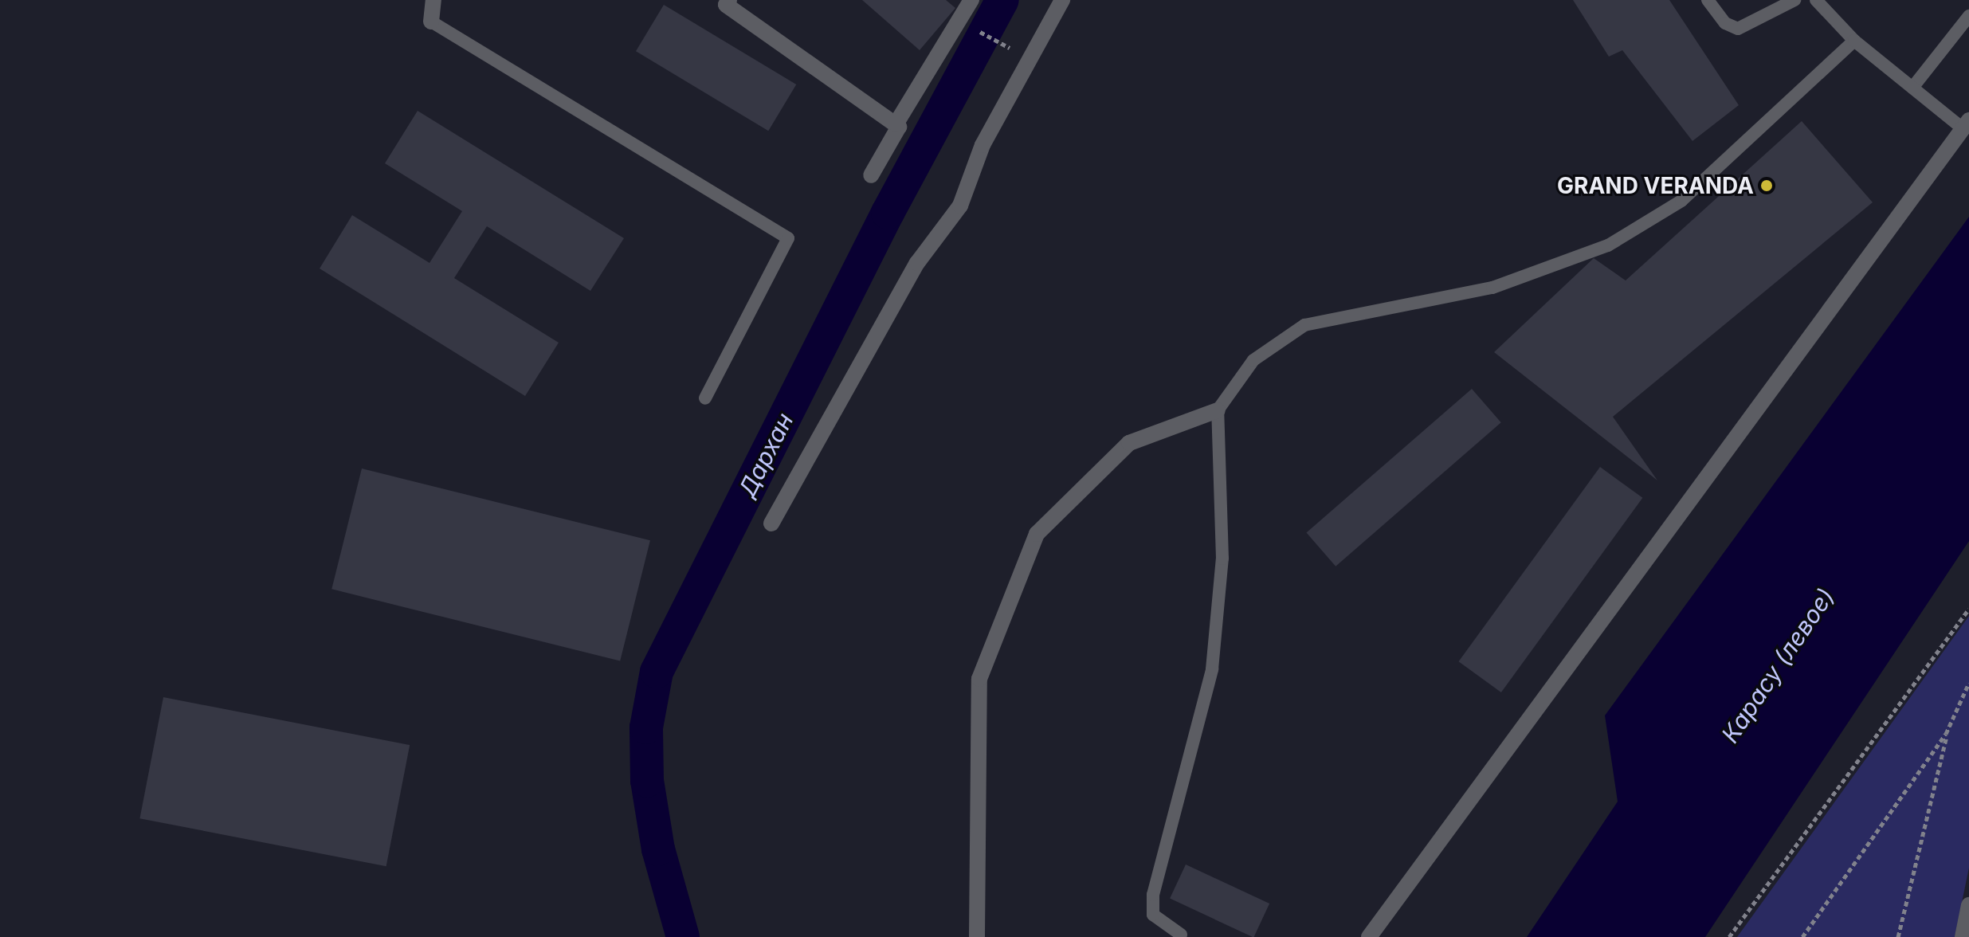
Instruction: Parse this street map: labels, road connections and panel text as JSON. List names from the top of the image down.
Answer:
{
  "water": ["Дархан", "Карасу (левое)"],
  "places": ["GRAND VERANDA"]
}
